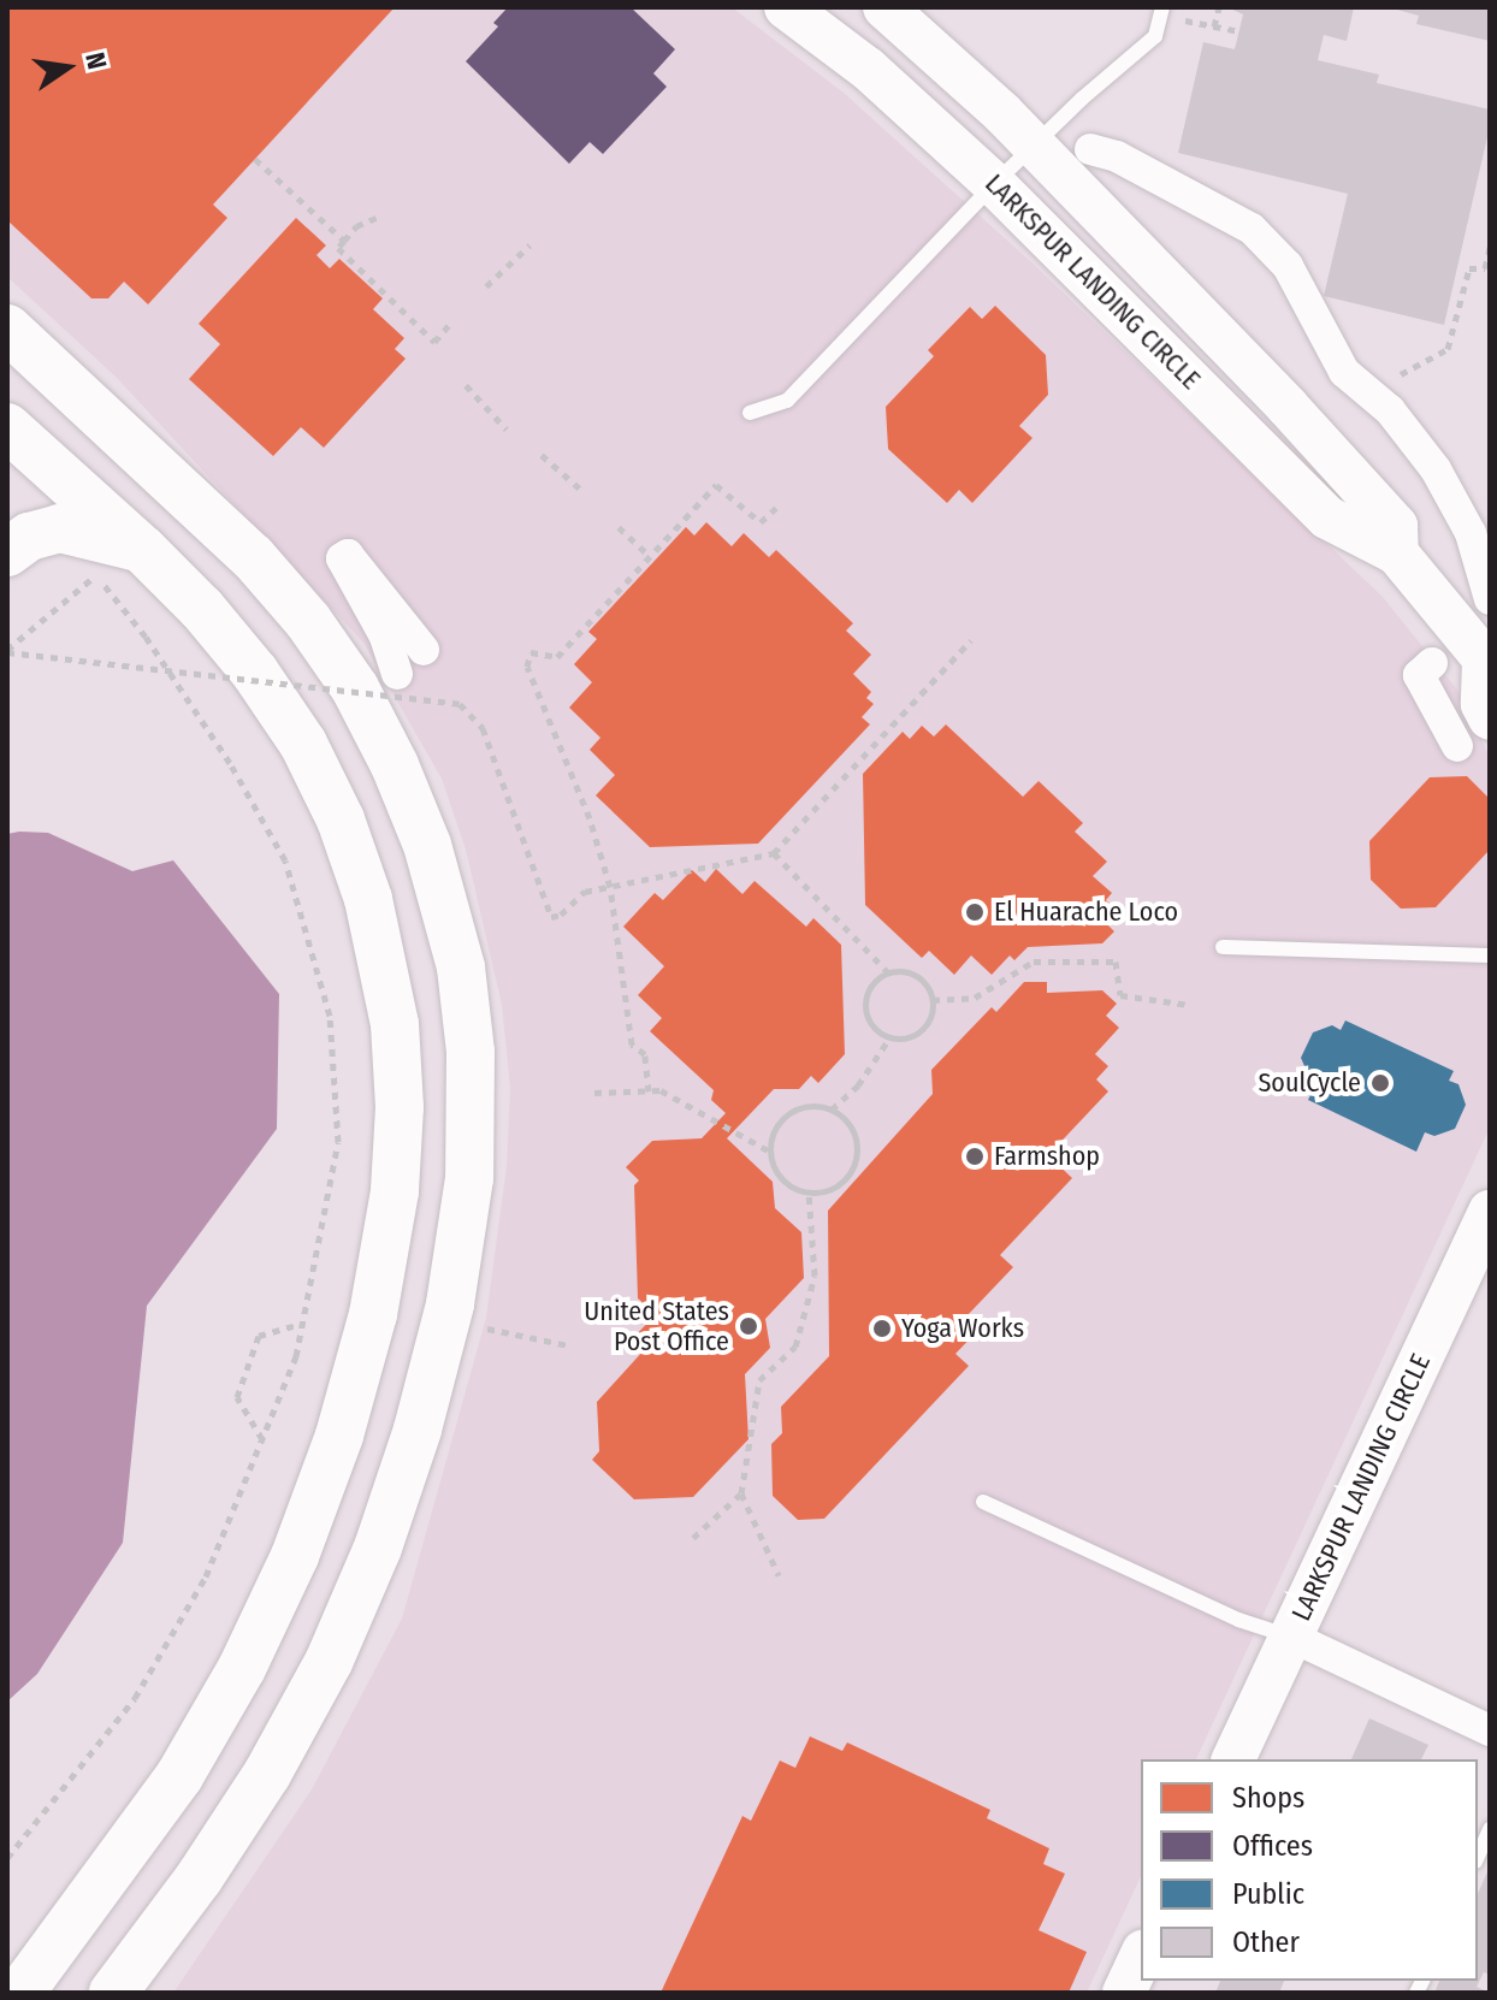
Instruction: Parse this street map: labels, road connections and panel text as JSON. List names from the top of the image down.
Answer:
{
  "streets": {
    "main road": ["LARKSPUR LANDING CIRCLE"]
  },
  "places": [
    "El Huarache Loco",
    "SoulCycle",
    "Farmshop",
    "United States Post Office",
    "Yoga Works"
  ],
  "legend": [
    "Shops",
    "Offices",
    "Public",
    "Other"
  ],
  "north": "right"
}
